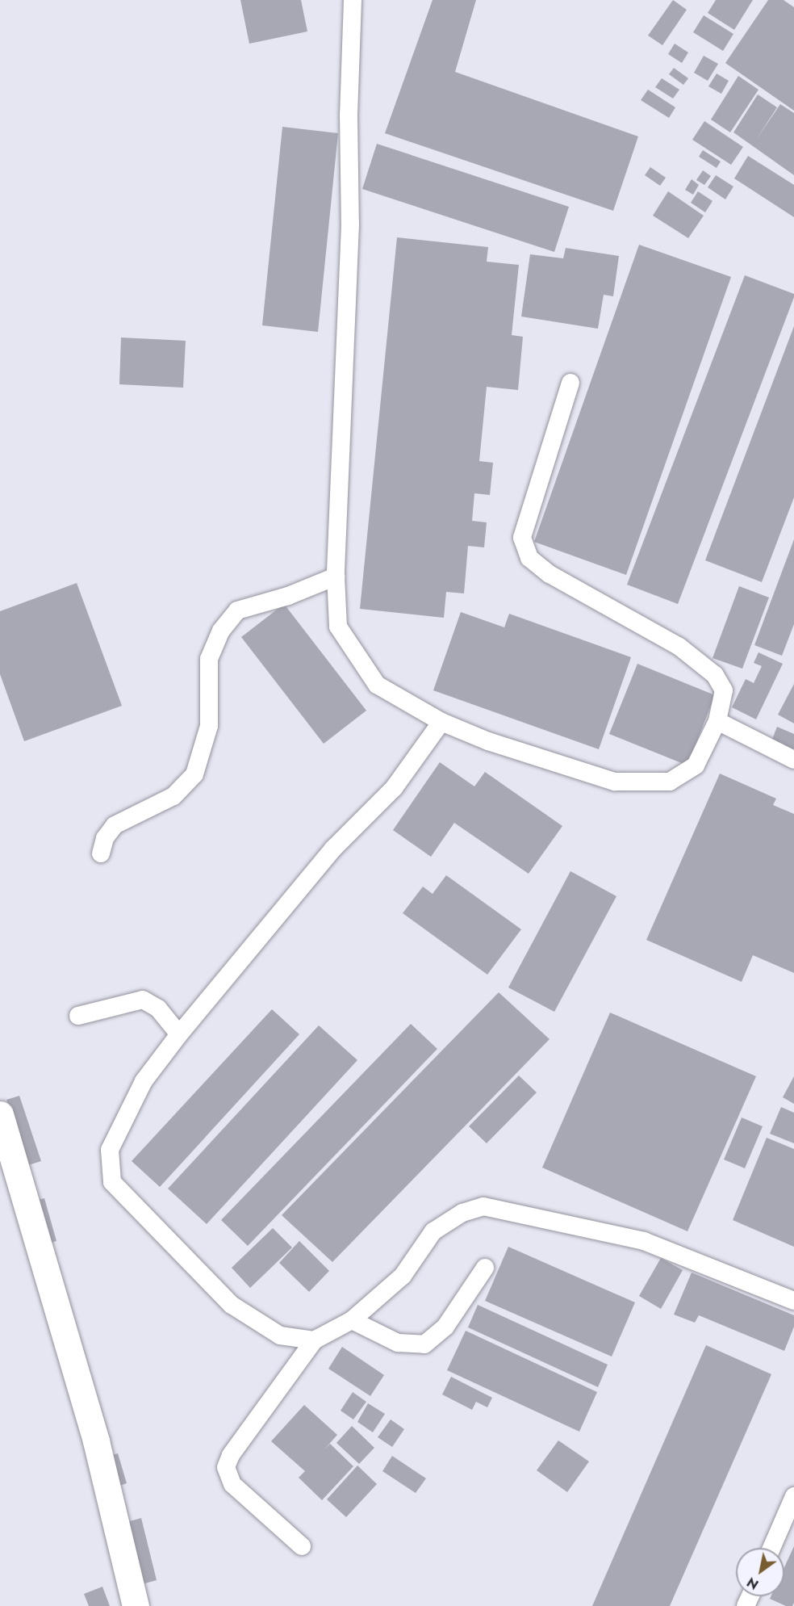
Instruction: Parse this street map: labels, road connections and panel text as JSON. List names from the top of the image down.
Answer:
{
  "north": "bottom left"
}
